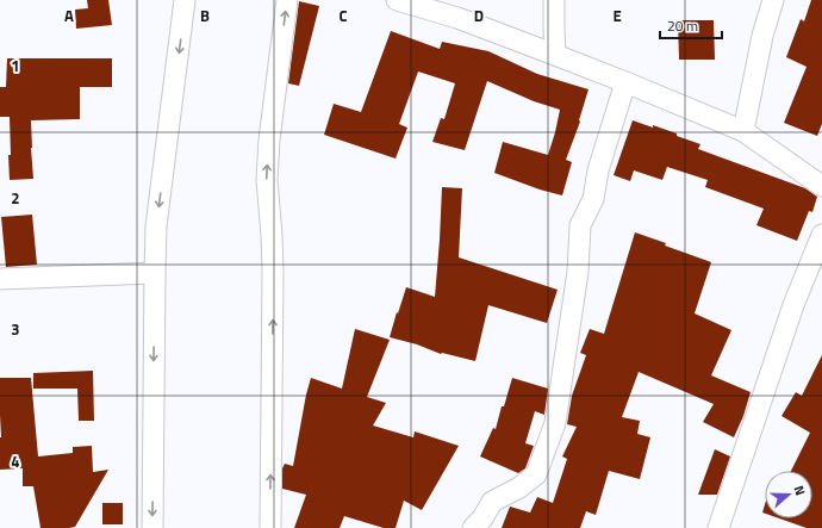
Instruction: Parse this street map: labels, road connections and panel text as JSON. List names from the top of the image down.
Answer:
{
  "scale_bar": "20 m",
  "north": "right",
  "grid": {
    "columns": [
      "A",
      "B",
      "C",
      "D",
      "E"
    ],
    "rows": [
      "1",
      "2",
      "3",
      "4"
    ]
  }
}
